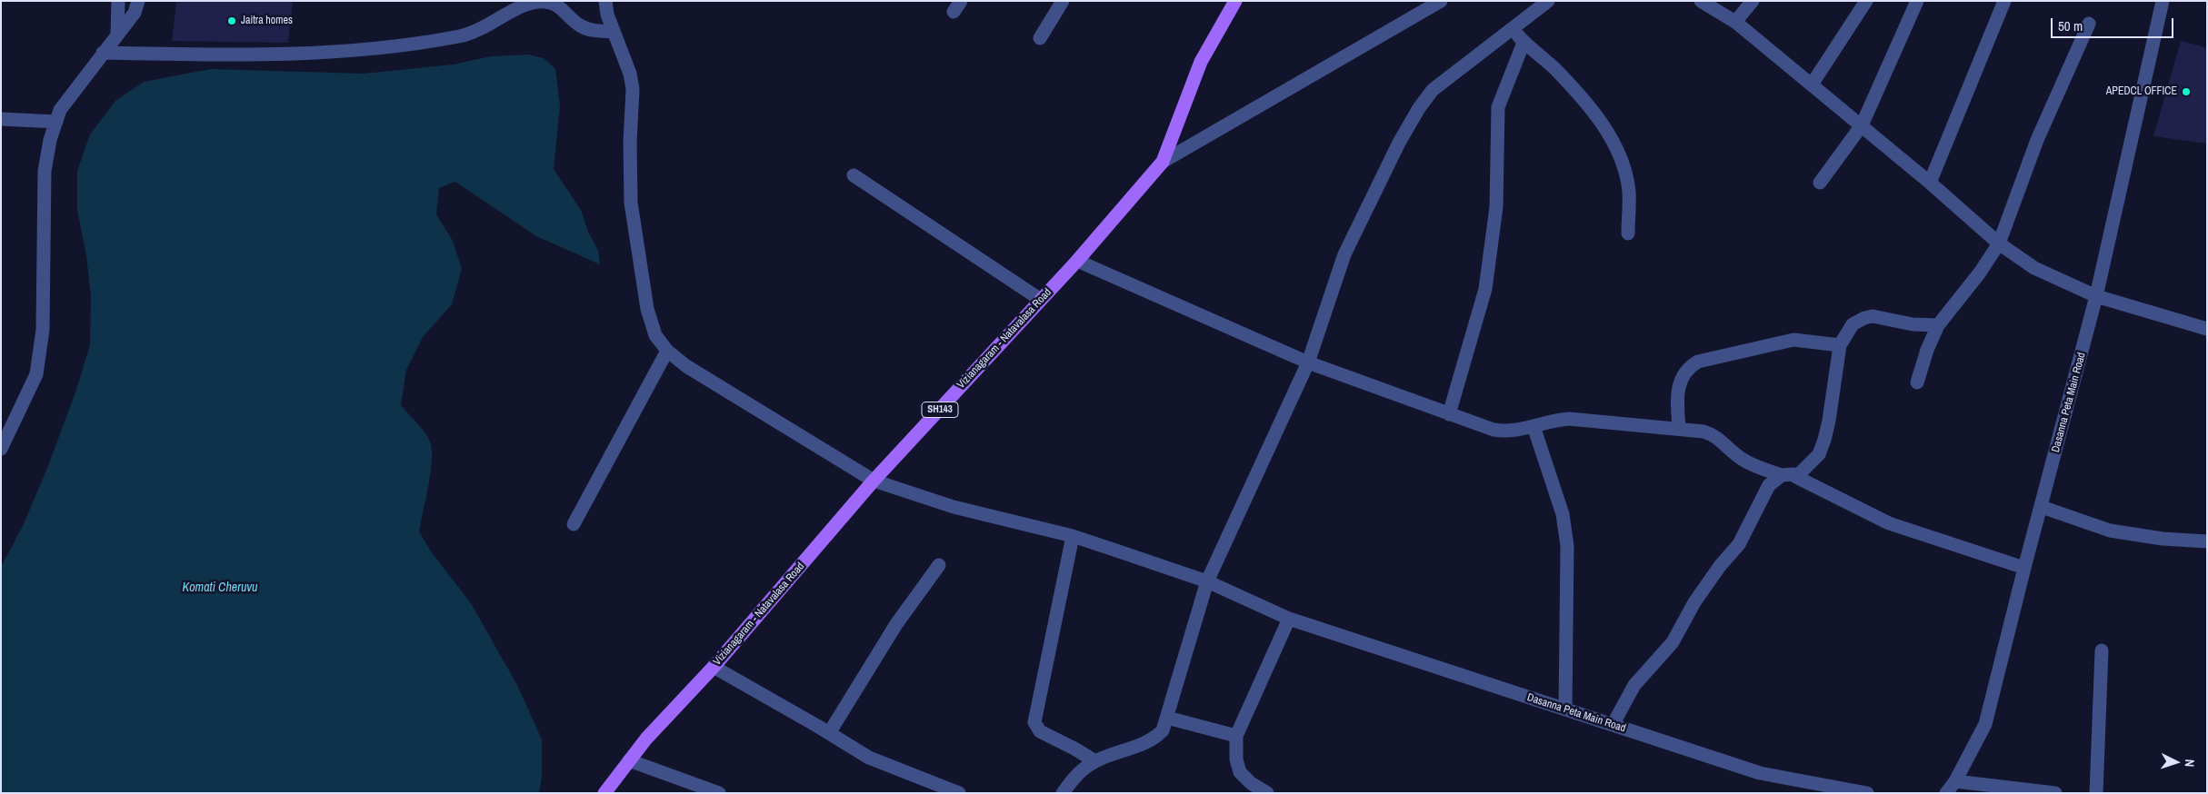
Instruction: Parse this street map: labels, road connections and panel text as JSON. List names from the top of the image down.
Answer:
{
  "streets": {
    "main road": ["Vizianagaram - Natavalasa Road", "SH143"],
    "street": ["Dasanna Peta Main Road"]
  },
  "crossings": [
    ["Vizianagaram - Natavalasa Road", "Dasanna Peta Main Road"]
  ],
  "water": ["Komati Cheruvu"],
  "places": ["Jaitra homes", "APEDCL OFFICE"],
  "scale_bar": "50 m",
  "north": "right"
}
